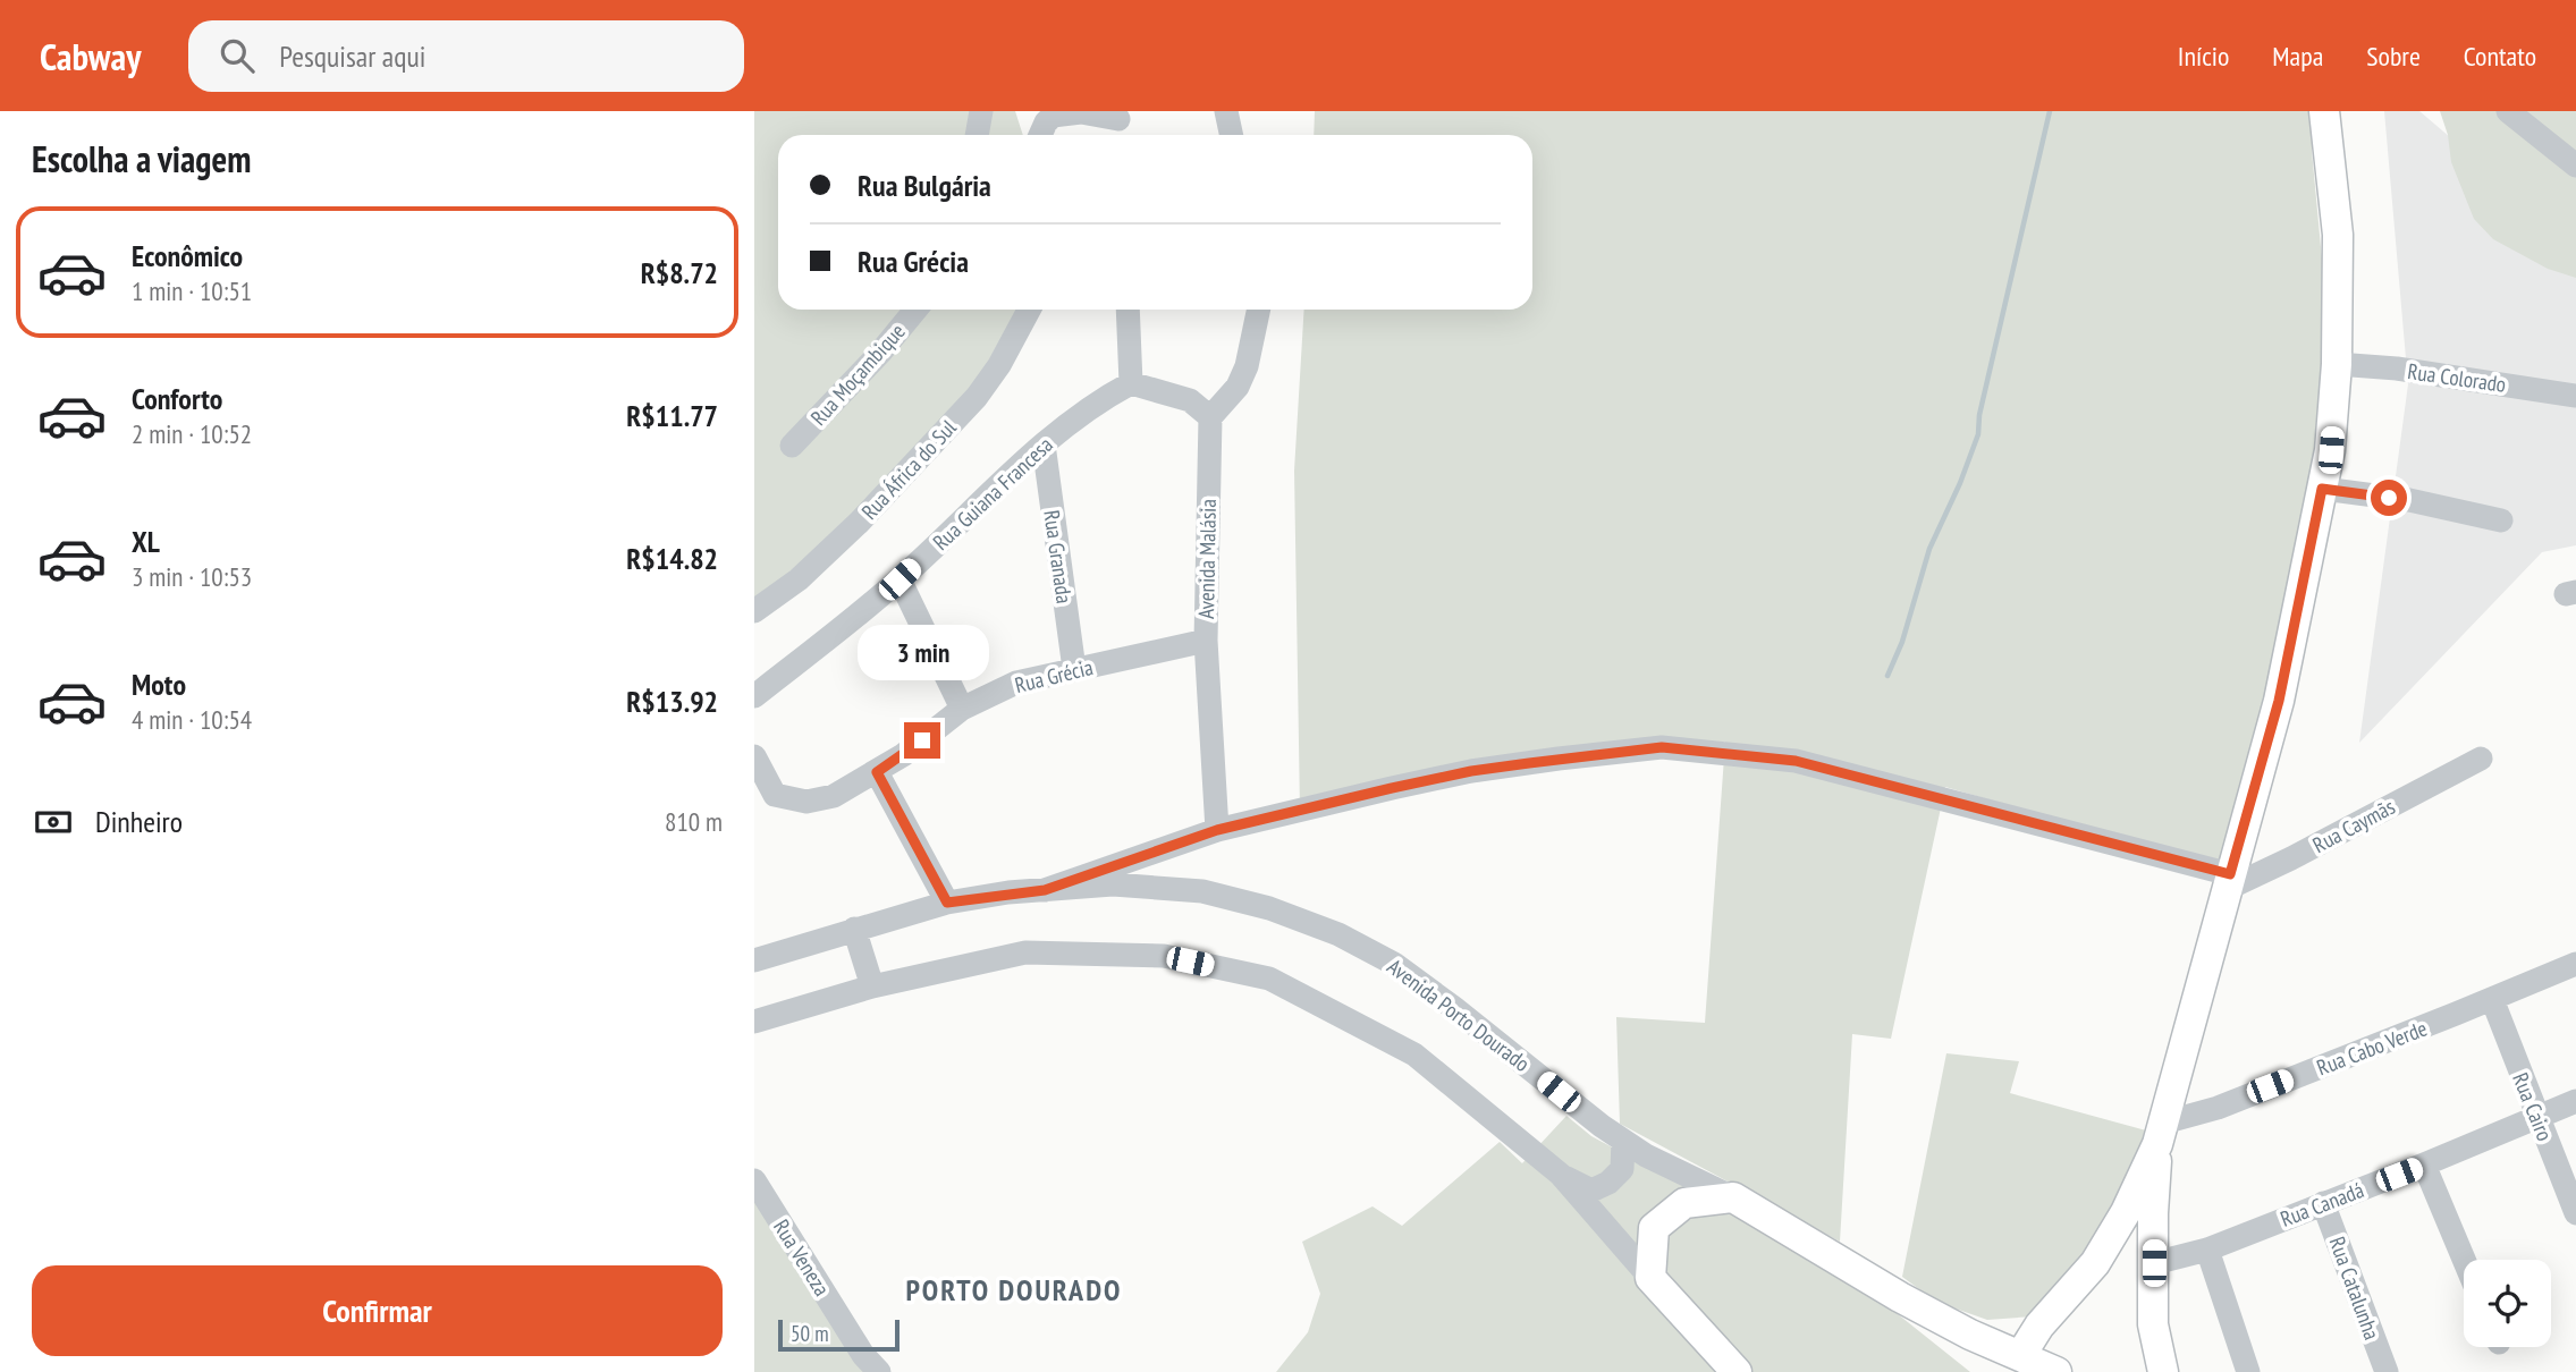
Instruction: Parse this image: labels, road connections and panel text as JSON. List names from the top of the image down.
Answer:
{
  "streets": {
    "main road": ["Avenida Porto Dourado"],
    "street": [
      "Rua Moçambique",
      "Rua Colorado",
      "Rua África do Sul",
      "Rua Guiana Francesa",
      "Rua Granada",
      "Avenida Malásia",
      "Rua Grécia",
      "Rua Caymãs",
      "Rua Cabo Verde",
      "Rua Cairo",
      "Rua Canadá",
      "Rua Veneza",
      "Rua Catalunha"
    ]
  },
  "crossings": [
    ["Rua Guiana Francesa", "Rua Granada"],
    ["Rua Granada", "Rua Grécia"],
    ["Avenida Malásia", "Rua Grécia"],
    ["Rua Cabo Verde", "Rua Cairo"],
    ["Rua Cairo", "Rua Canadá"],
    ["Rua Canadá", "Rua Catalunha"]
  ],
  "districts": ["PORTO DOURADO"],
  "scale_bar": "50 m",
  "page": {
    "header": "Cabway",
    "search": "Pesquisar aqui",
    "nav": [
      "Início",
      "Mapa",
      "Sobre",
      "Contato"
    ],
    "heading": "Escolha a viagem",
    "banner": ["Rua Bulgária", "Rua Grécia"],
    "list": [
      {
        "name": "Econômico",
        "note": "1 min · 10:51",
        "value": "R$8.72"
      },
      {
        "name": "Conforto",
        "note": "2 min · 10:52",
        "value": "R$11.77"
      },
      {
        "name": "XL",
        "note": "3 min · 10:53",
        "value": "R$14.82"
      },
      {
        "name": "Moto",
        "note": "4 min · 10:54",
        "value": "R$13.92"
      }
    ],
    "bubble": "3 min",
    "pay": ["Dinheiro", "810 m"],
    "buttons": "Confirmar",
    "scale": "50 m"
  }
}
